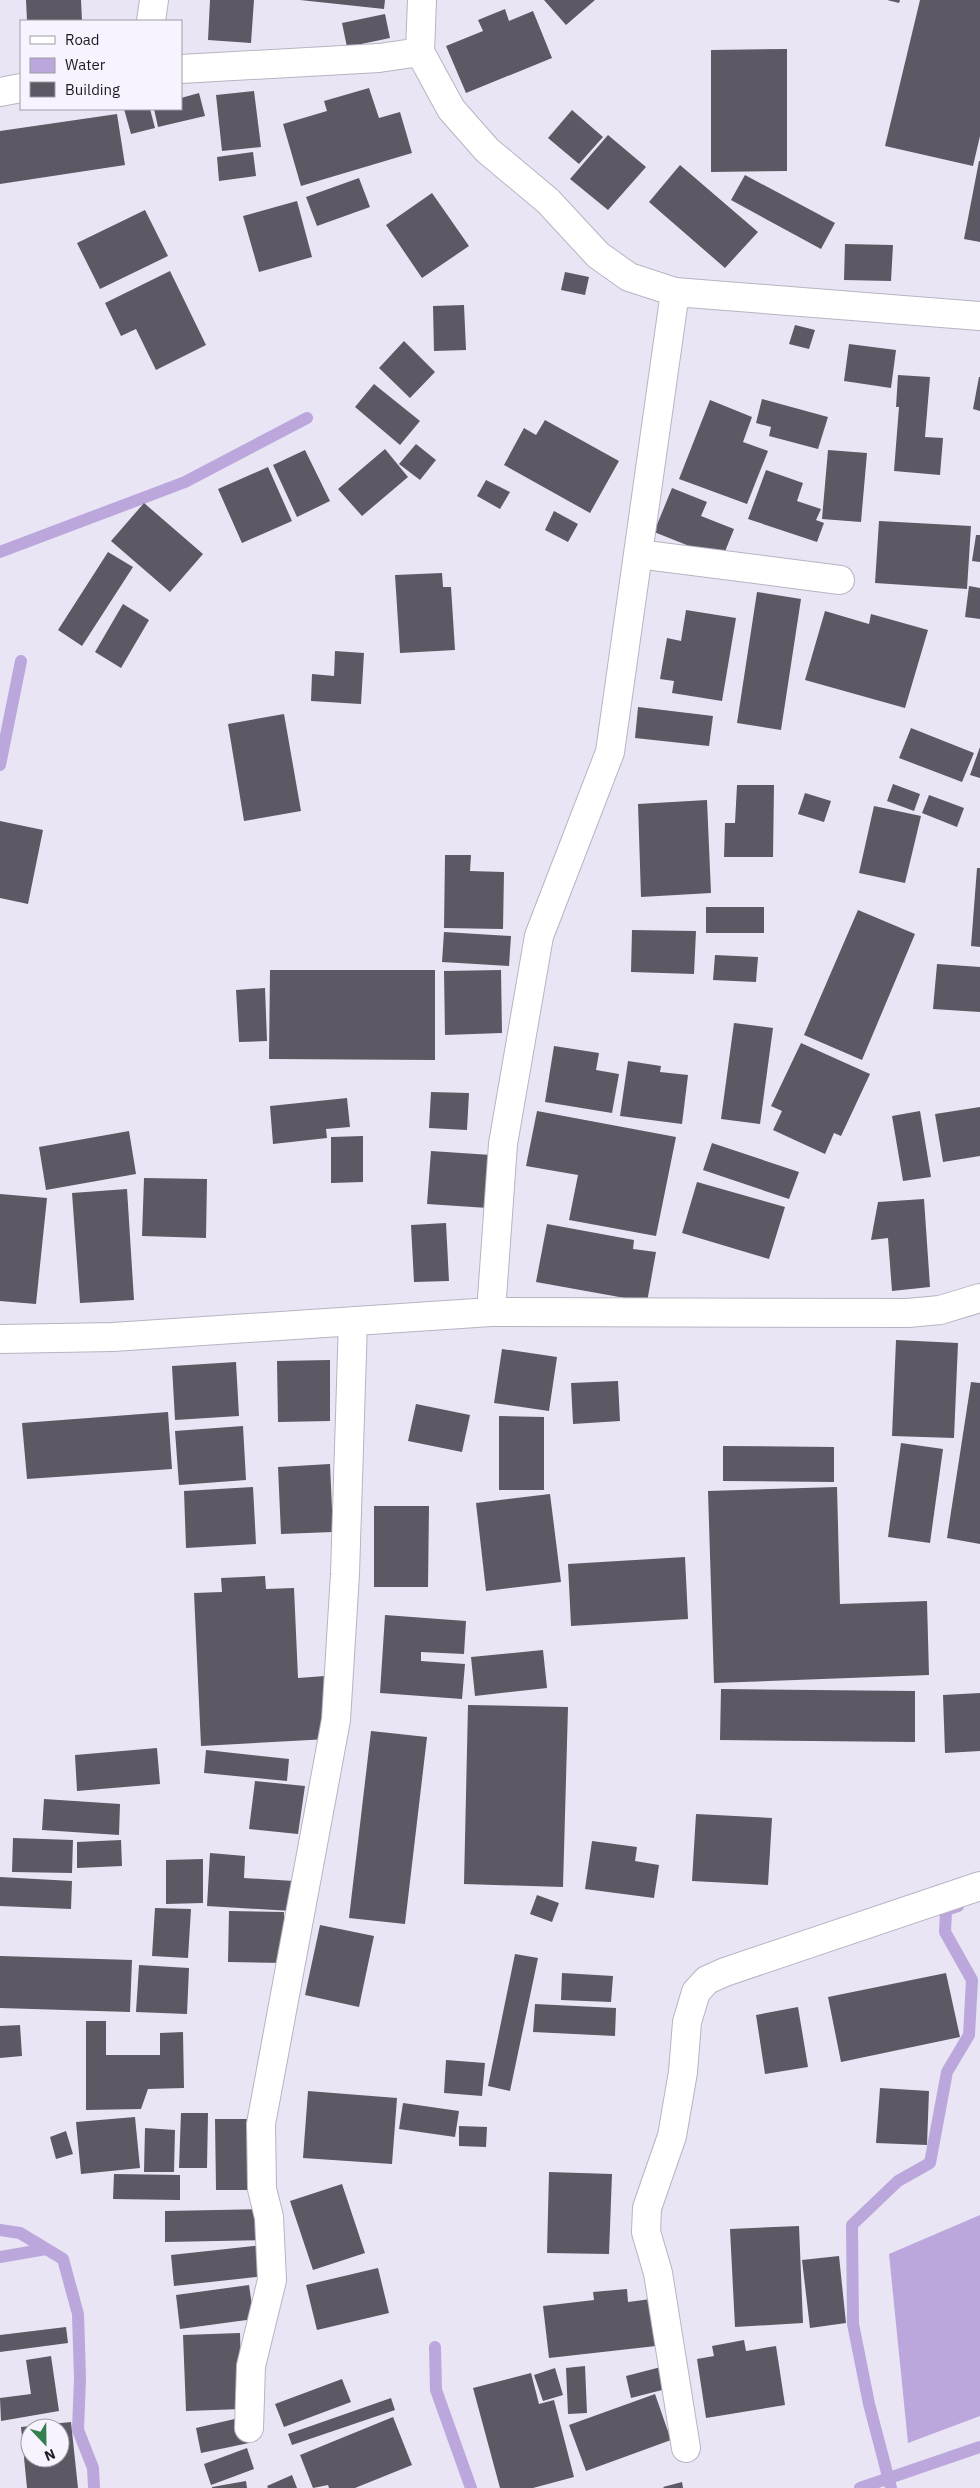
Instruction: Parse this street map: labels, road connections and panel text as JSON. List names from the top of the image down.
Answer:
{
  "legend": ["Road", "Water", "Building"],
  "north": "bottom"
}
